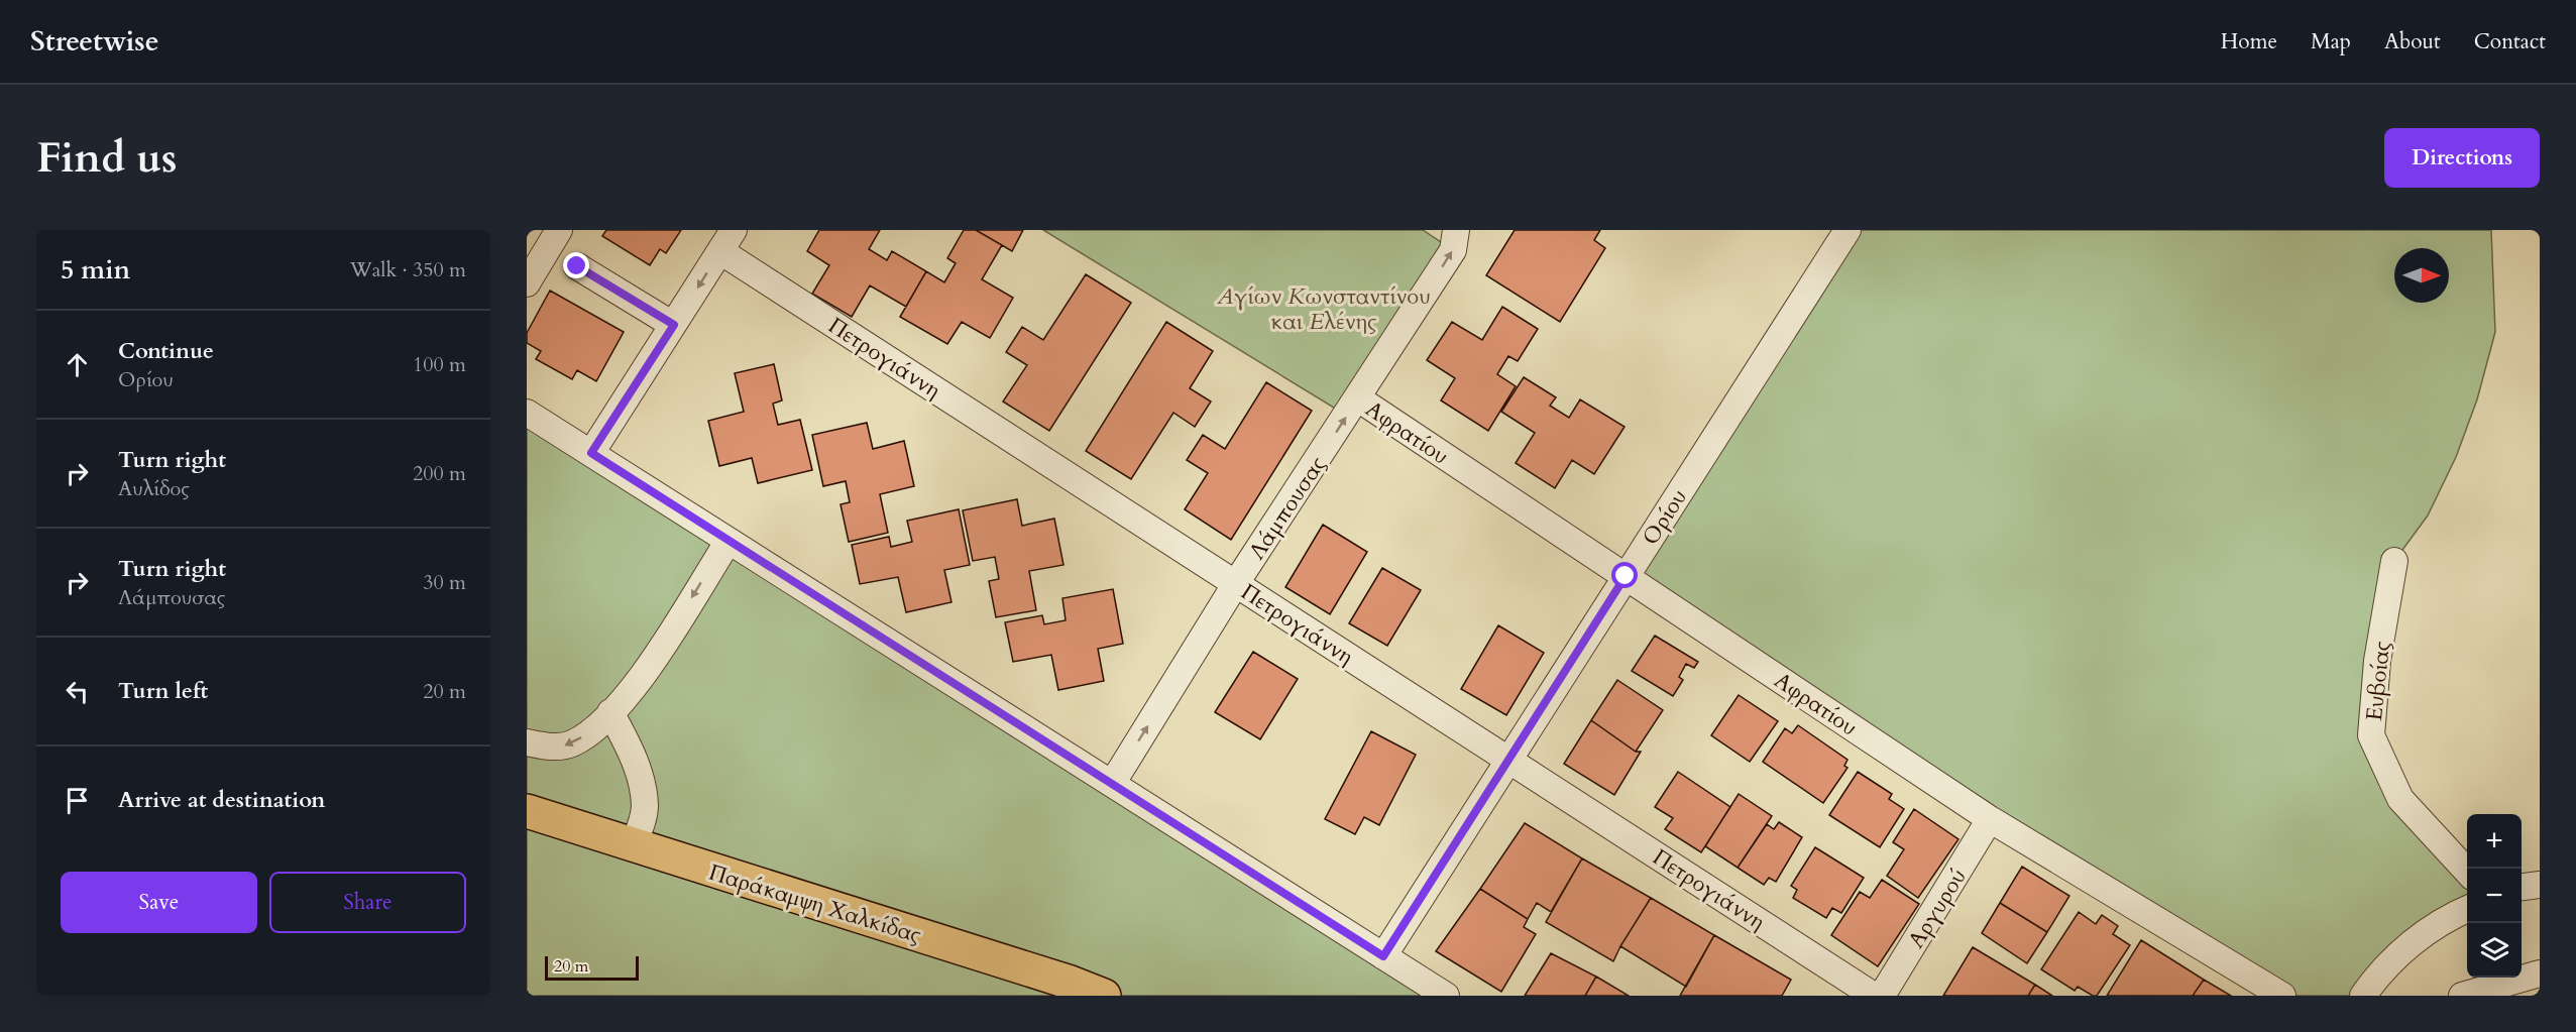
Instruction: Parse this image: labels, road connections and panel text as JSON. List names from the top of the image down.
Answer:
{
  "streets": {
    "main road": ["Παράκαμψη Χαλκίδας"],
    "street": [
      "Πετρογιάννη",
      "Αφρατίου",
      "Λάμπουσας",
      "Ορίου",
      "Ευβοίας",
      "Αργυρού"
    ]
  },
  "crossings": [
    ["Πετρογιάννη", "Λάμπουσας"],
    ["Πετρογιάννη", "Ορίου"],
    ["Αφρατίου", "Λάμπουσας"],
    ["Αφρατίου", "Ορίου"],
    ["Αφρατίου", "Αργυρού"]
  ],
  "one_way": ["Λάμπουσας"],
  "parks": ["Αγίων Κωνσταντίνου και Ελένης"],
  "scale_bar": "20 m",
  "north": "right",
  "page": {
    "header": "Streetwise",
    "nav": [
      "Home",
      "Map",
      "About",
      "Contact"
    ],
    "buttons": [
      "Directions",
      ["Save", "Share"]
    ],
    "title": "Find us",
    "heading": ["5 min", "Walk · 350 m"],
    "list": [
      ["Continue", "Ορίου", "100 m"],
      ["Turn right", "Αυλίδος", "200 m"],
      ["Turn right", "Λάμπουσας", "30 m"],
      ["Turn left", "20 m"],
      "Arrive at destination"
    ],
    "map_buttons": ["+", "−"],
    "scale": "20 m"
  }
}
